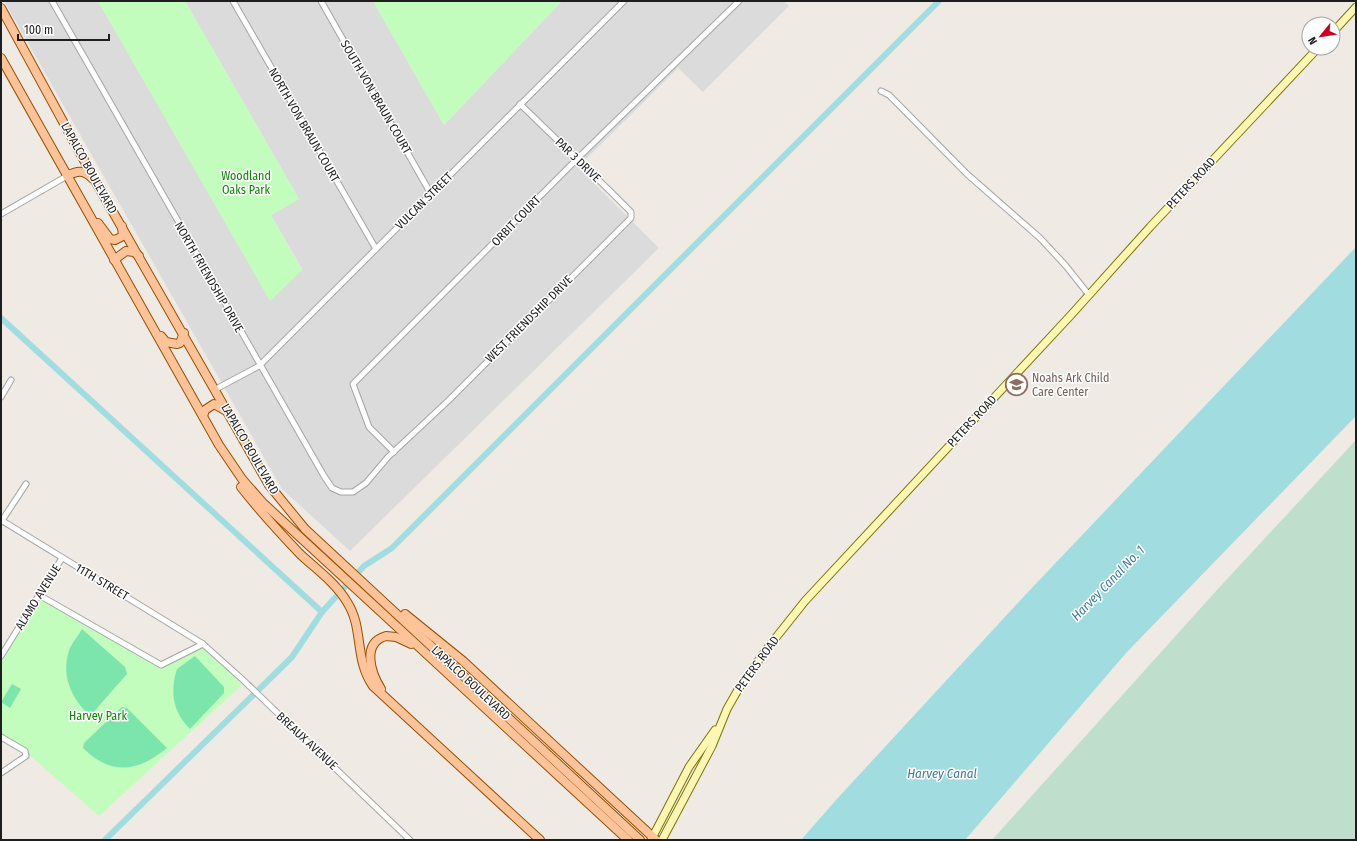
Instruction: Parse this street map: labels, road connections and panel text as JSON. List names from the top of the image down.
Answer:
{
  "streets": {
    "main road": ["LAPALCO BOULEVARD", "PETERS ROAD"],
    "street": [
      "SOUTH VON BRAUN COURT",
      "NORTH VON BRAUN COURT",
      "PAR 3 DRIVE",
      "VULCAN STREET",
      "ORBIT COURT",
      "NORTH FRIENDSHIP DRIVE",
      "WEST FRIENDSHIP DRIVE",
      "11TH STREET",
      "ALAMO AVENUE",
      "BREAUX AVENUE"
    ]
  },
  "crossings": [
    ["SOUTH VON BRAUN COURT", "VULCAN STREET"],
    ["NORTH VON BRAUN COURT", "VULCAN STREET"],
    ["PAR 3 DRIVE", "VULCAN STREET"],
    ["PAR 3 DRIVE", "ORBIT COURT"],
    ["PAR 3 DRIVE", "WEST FRIENDSHIP DRIVE"],
    ["LAPALCO BOULEVARD", "VULCAN STREET"],
    ["VULCAN STREET", "NORTH FRIENDSHIP DRIVE"],
    ["ORBIT COURT", "WEST FRIENDSHIP DRIVE"],
    ["NORTH FRIENDSHIP DRIVE", "WEST FRIENDSHIP DRIVE"],
    ["11TH STREET", "ALAMO AVENUE"],
    ["11TH STREET", "BREAUX AVENUE"]
  ],
  "water": ["Harvey Canal No. 1", "Harvey Canal"],
  "parks": ["Woodland Oaks Park", "Harvey Park"],
  "places": {
    "school or university": ["Noahs Ark Child Care Center"]
  },
  "scale_bar": "100 m",
  "north": "bottom left"
}
